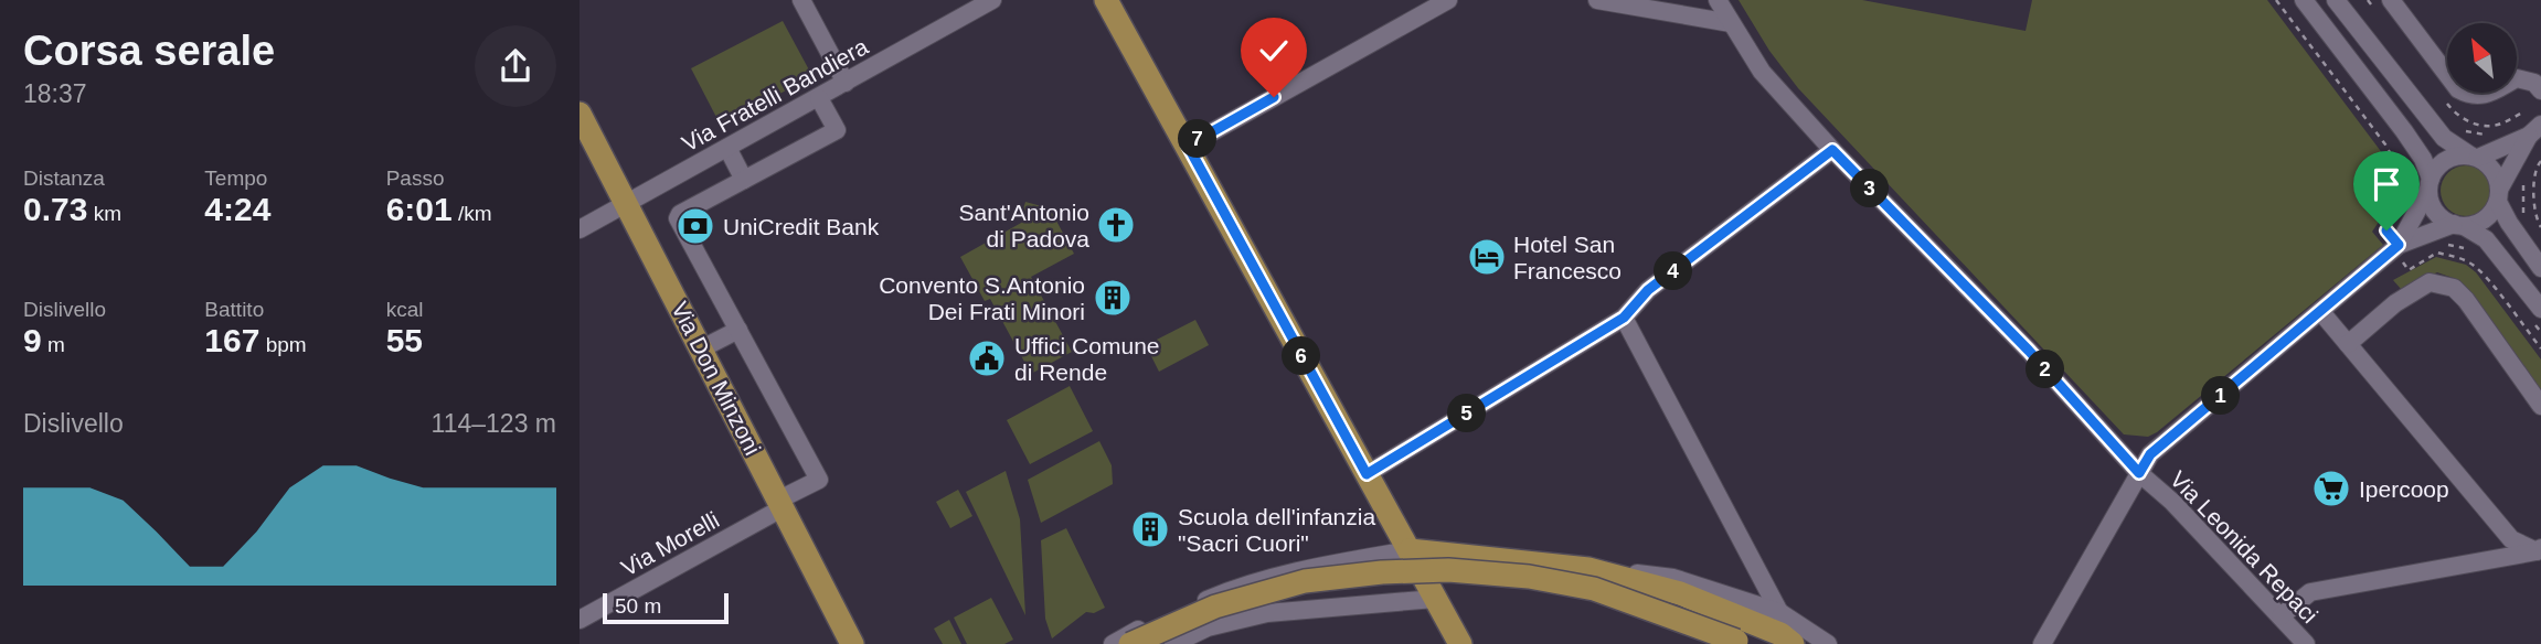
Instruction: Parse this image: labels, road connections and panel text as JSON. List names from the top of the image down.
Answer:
{
  "streets": {
    "main road": ["Via Don Minzoni"],
    "street": ["Via Fratelli Bandiera", "Via Morelli", "Via Leonida Repaci"]
  },
  "crossings": [
    ["Via Fratelli Bandiera", "Via Don Minzoni"],
    ["Via Don Minzoni", "Via Morelli"]
  ],
  "places": {
    "church": ["Sant'Antonio di Padova"],
    "bank": ["UniCredit Bank"],
    "hotel": ["Hotel San Francesco"],
    "building": ["Convento S.Antonio Dei Frati Minori", "Scuola dell'infanzia \"Sacri Cuori\""],
    "public building": ["Uffici Comune di Rende"],
    "supermarket": ["Ipercoop"]
  },
  "scale_bar": "50 m",
  "north": "top left",
  "page": {
    "heading": ["Corsa serale", "18:37"],
    "pins": [
      "7",
      "3",
      "4",
      "6",
      "2",
      "1",
      "5"
    ],
    "stats": [
      ["Distanza", "0.73 km"],
      ["Tempo", "4:24"],
      ["Passo", "6:01 /km"],
      ["Dislivello", "9 m"],
      ["Battito", "167 bpm"],
      ["kcal", "55"]
    ],
    "chart": ["Dislivello", "114–123 m"],
    "scale": "50 m"
  }
}
